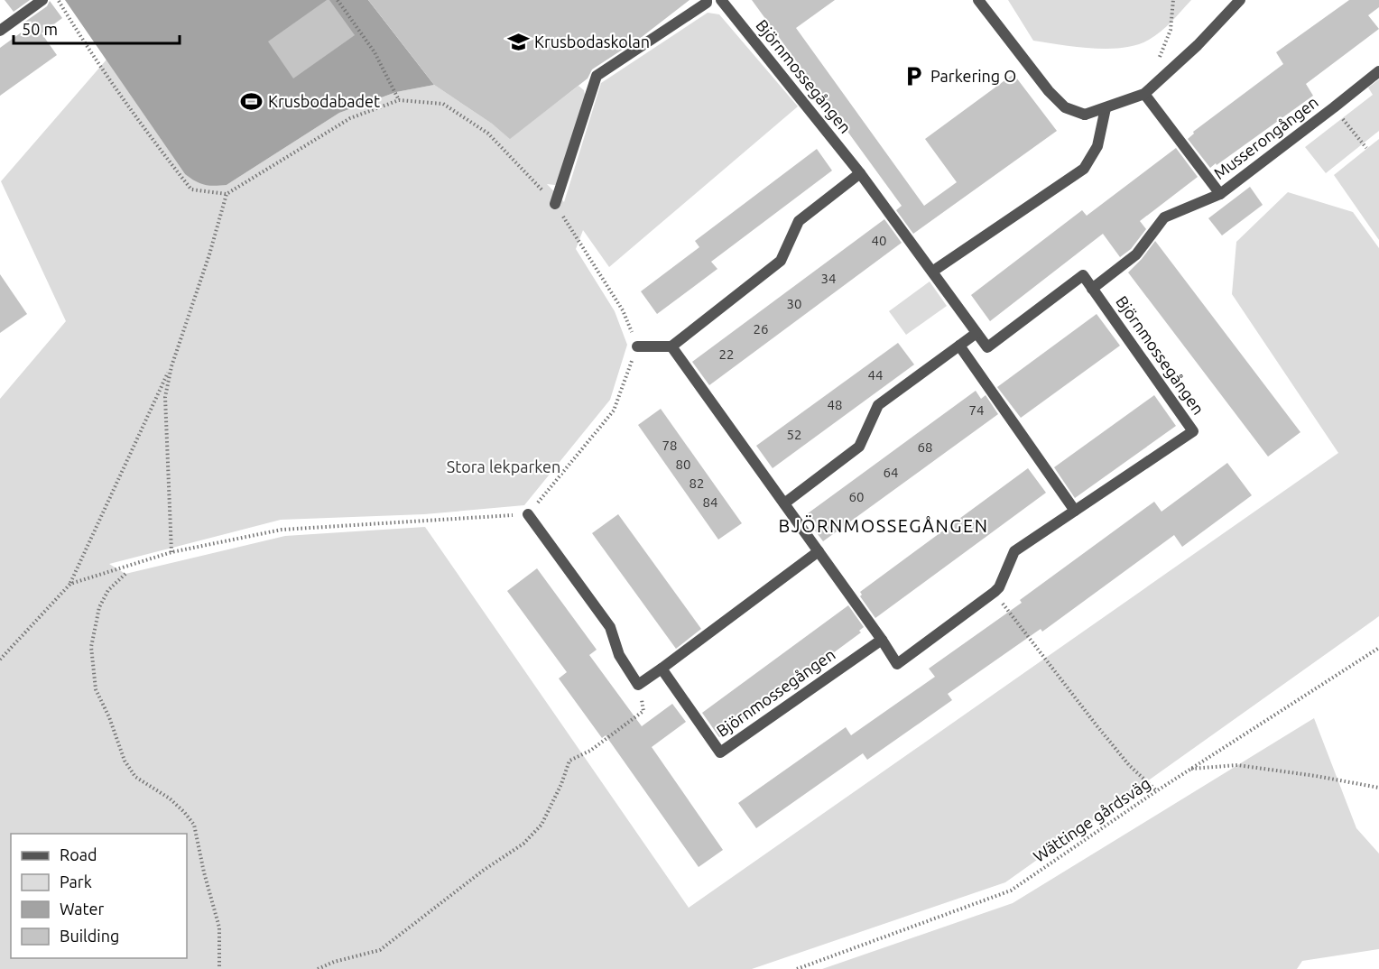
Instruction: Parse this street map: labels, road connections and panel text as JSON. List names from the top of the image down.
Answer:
{
  "streets": {
    "street": ["Björnmossegången", "Musserongången"],
    "path": ["Wättinge gårdsväg"]
  },
  "crossings": [
    ["Björnmossegången", "Musserongången"]
  ],
  "districts": ["BJÖRNMOSSEGÅNGEN"],
  "parks": ["Stora lekparken"],
  "places": {
    "school or university": ["Krusbodaskolan"],
    "parking": ["Parkering O"],
    "sports": ["Krusbodabadet"]
  },
  "house_numbers": [
    "40",
    "34",
    "30",
    "26",
    "22",
    "44",
    "48",
    "74",
    "52",
    "78",
    "68",
    "80",
    "64",
    "82",
    "60",
    "84"
  ],
  "legend": [
    "Road",
    "Park",
    "Water",
    "Building"
  ],
  "scale_bar": "50 m"
}
